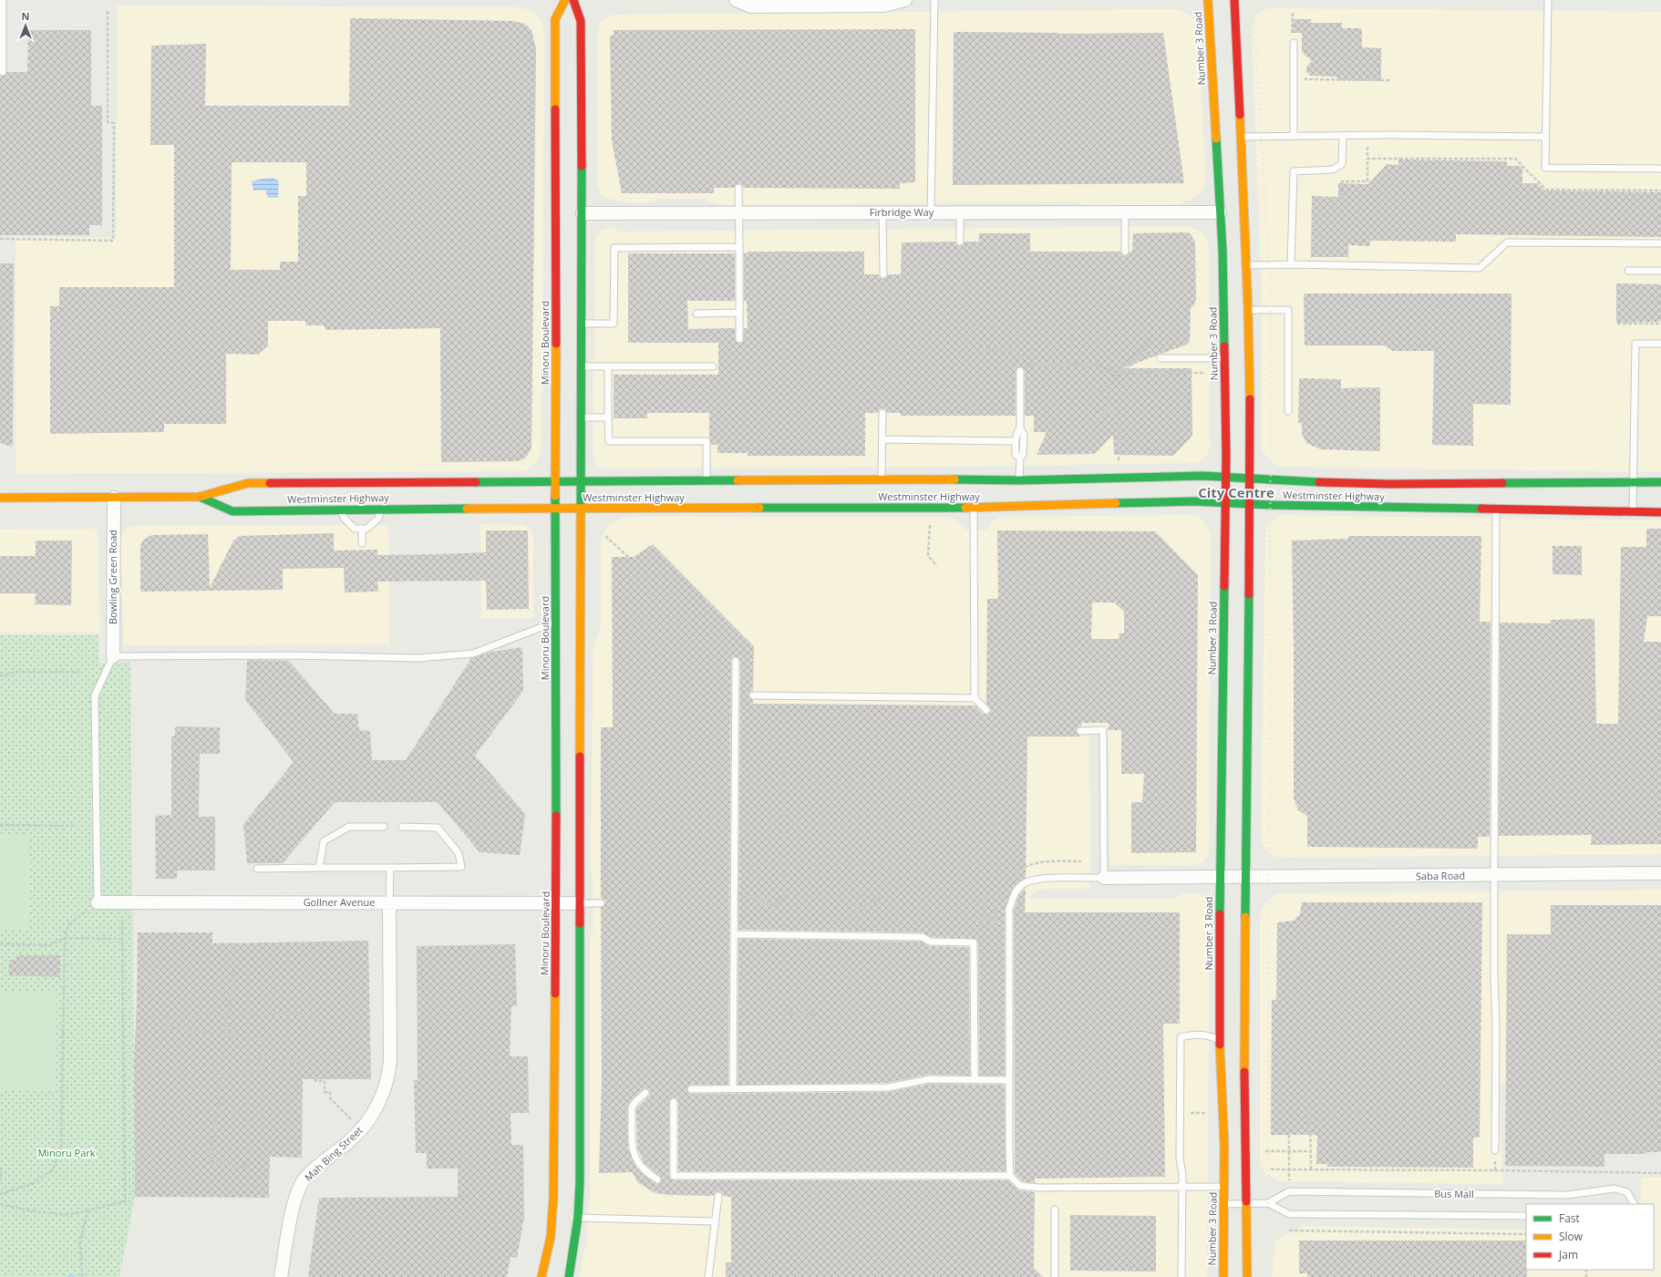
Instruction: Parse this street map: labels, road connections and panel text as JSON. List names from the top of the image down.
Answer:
{
  "streets": {
    "main road": ["Number 3 Road", "Minoru Boulevard", "Westminster Highway"],
    "street": [
      "Firbridge Way",
      "Bowling Green Road",
      "Saba Road",
      "Gollner Avenue",
      "Mah Bing Street"
    ],
    "lane": ["Bus Mall"]
  },
  "crossings": [
    ["Number 3 Road", "Firbridge Way"],
    ["Number 3 Road", "Westminster Highway"],
    ["Number 3 Road", "Saba Road"],
    ["Number 3 Road", "Bus Mall"],
    ["Minoru Boulevard", "Westminster Highway"],
    ["Minoru Boulevard", "Gollner Avenue"],
    ["Westminster Highway", "Bowling Green Road"],
    ["Gollner Avenue", "Mah Bing Street"]
  ],
  "districts": ["City Centre"],
  "parks": ["Minoru Park"],
  "legend": ["Fast", "Slow", "Jam"],
  "north": "top"
}
